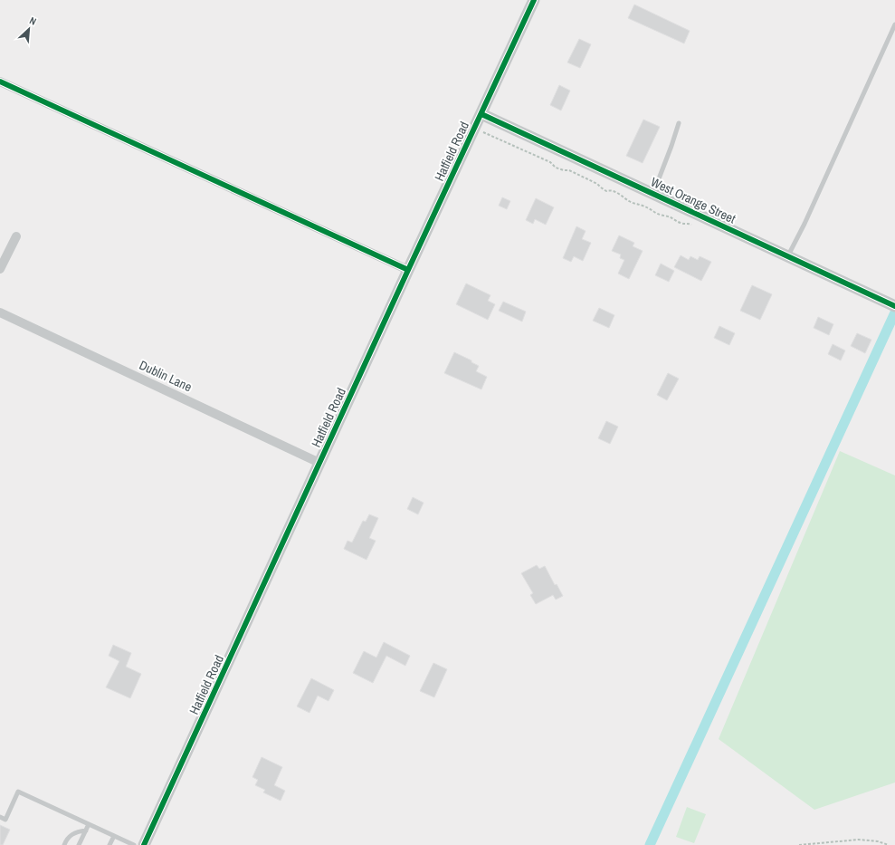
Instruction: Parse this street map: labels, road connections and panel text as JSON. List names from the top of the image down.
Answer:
{
  "streets": {
    "street": ["Hatfield Road", "West Orange Street", "Dublin Lane"]
  },
  "crossings": [
    ["Hatfield Road", "West Orange Street"],
    ["Hatfield Road", "Dublin Lane"]
  ],
  "north": "top right"
}
